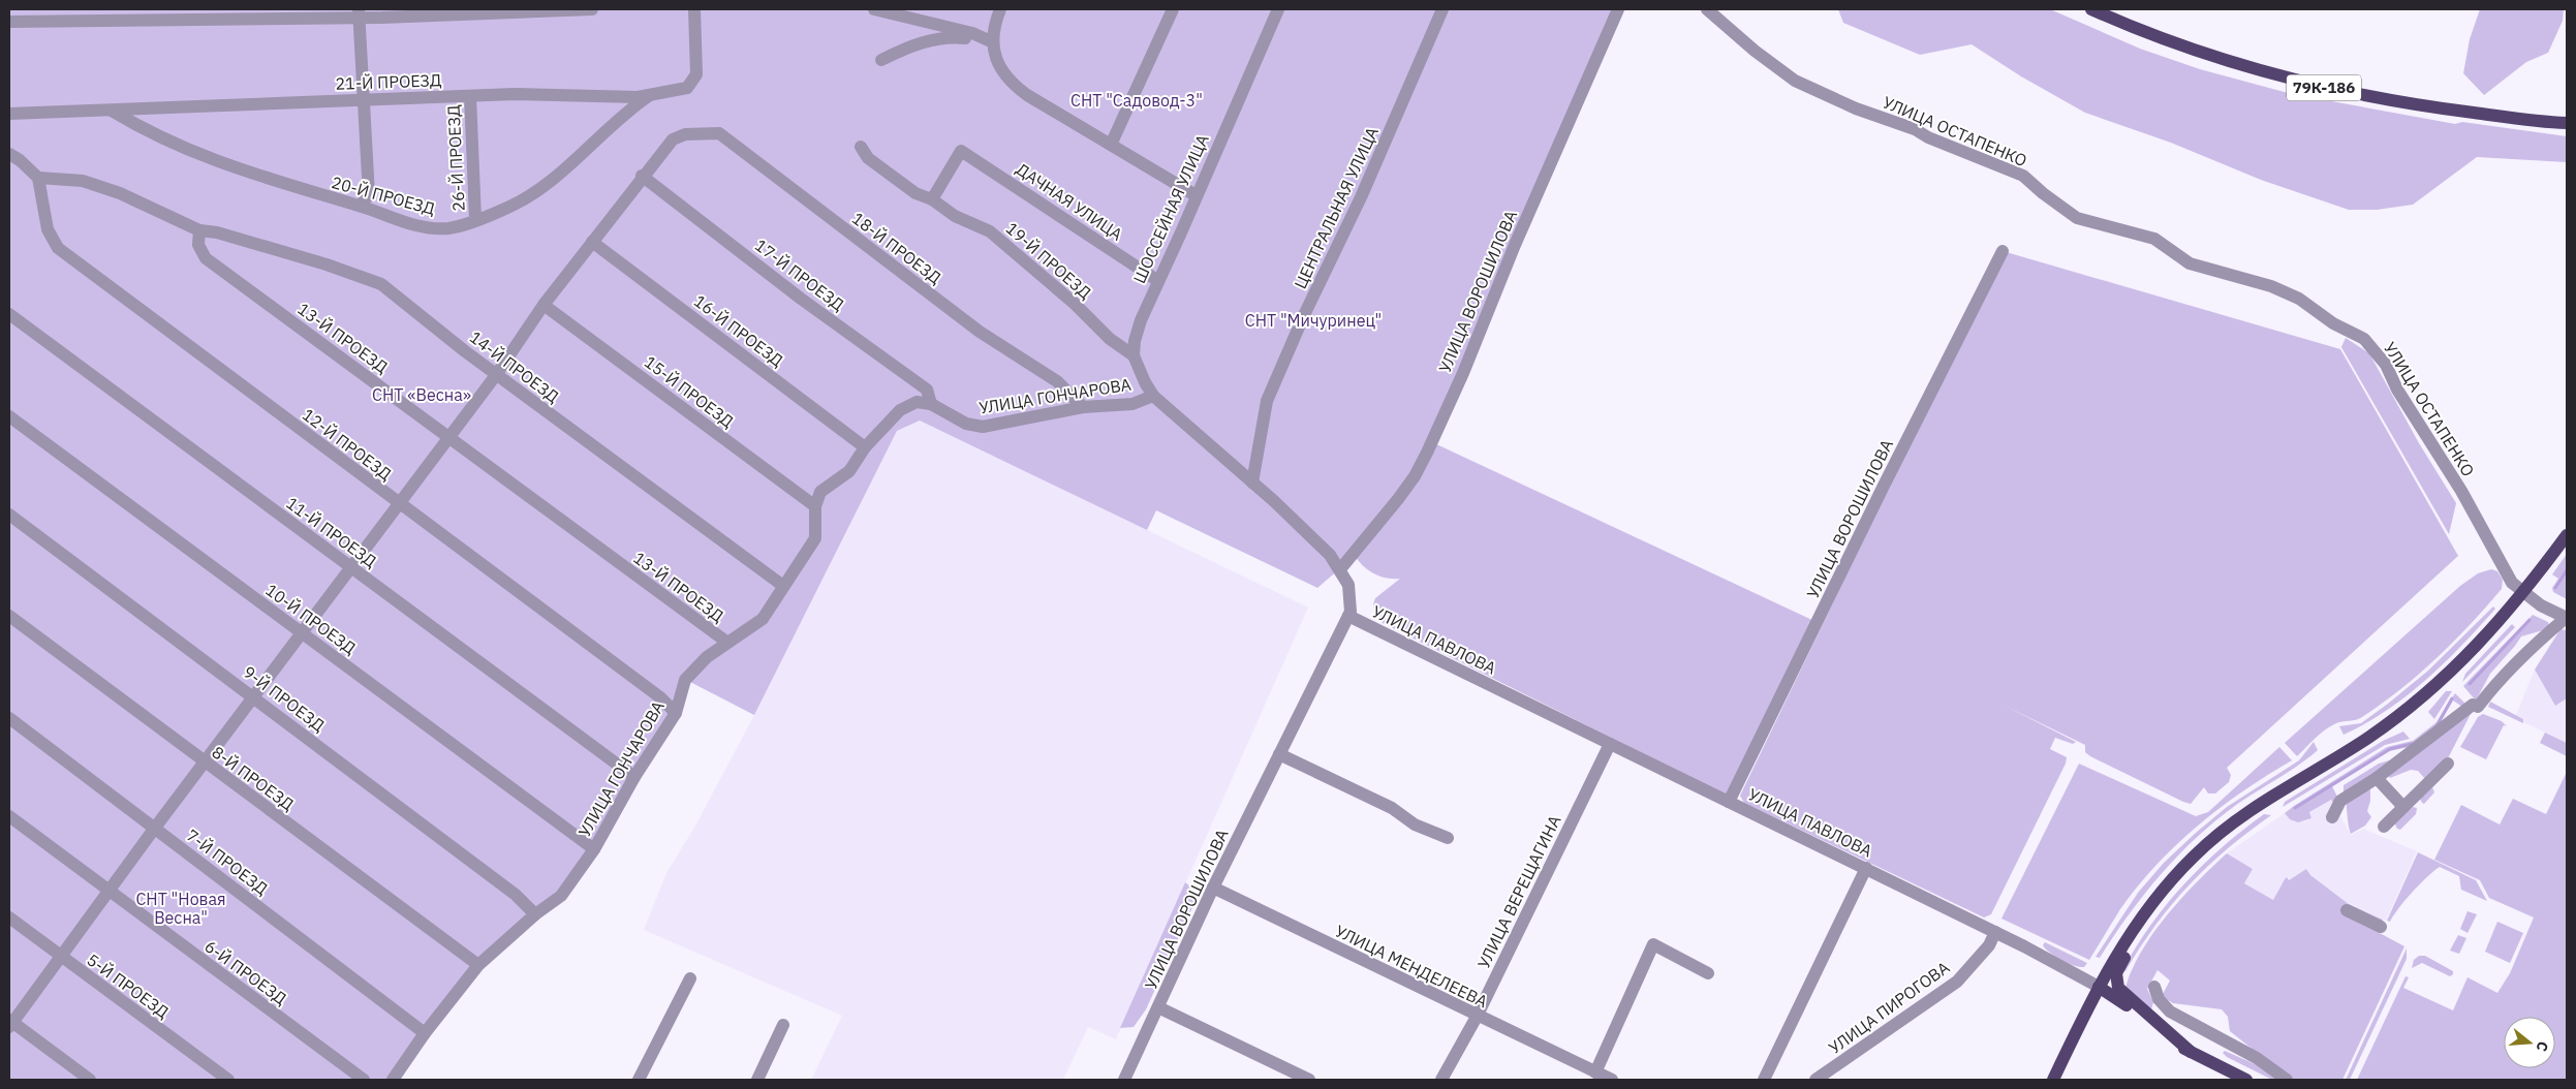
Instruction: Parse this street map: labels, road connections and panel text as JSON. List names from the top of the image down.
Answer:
{
  "streets": {
    "main road": ["79К-186", "УЛИЦА ПАВЛОВА"],
    "street": [
      "21-Й ПРОЕЗД",
      "УЛИЦА ОСТАПЕНКО",
      "26-Й ПРОЕЗД",
      "20-Й ПРОЕЗД",
      "ДАЧНАЯ УЛИЦА",
      "ЦЕНТРАЛЬНАЯ УЛИЦА",
      "ШОССЕЙНАЯ УЛИЦА",
      "18-Й ПРОЕЗД",
      "19-Й ПРОЕЗД",
      "17-Й ПРОЕЗД",
      "УЛИЦА ВОРОШИЛОВА",
      "16-Й ПРОЕЗД",
      "13-Й ПРОЕЗД",
      "14-Й ПРОЕЗД",
      "15-Й ПРОЕЗД",
      "УЛИЦА ГОНЧАРОВА",
      "12-Й ПРОЕЗД",
      "11-Й ПРОЕЗД",
      "10-Й ПРОЕЗД",
      "9-Й ПРОЕЗД",
      "8-Й ПРОЕЗД",
      "7-Й ПРОЕЗД",
      "УЛИЦА ВЕРЕЩАГИНА",
      "УЛИЦА МЕНДЕЛЕЕВА",
      "6-Й ПРОЕЗД",
      "5-Й ПРОЕЗД",
      "УЛИЦА ПИРОГОВА"
    ]
  },
  "crossings": [
    ["21-Й ПРОЕЗД", "26-Й ПРОЕЗД"],
    ["21-Й ПРОЕЗД", "20-Й ПРОЕЗД"],
    ["26-Й ПРОЕЗД", "20-Й ПРОЕЗД"],
    ["ДАЧНАЯ УЛИЦА", "ШОССЕЙНАЯ УЛИЦА"],
    ["ДАЧНАЯ УЛИЦА", "19-Й ПРОЕЗД"],
    ["ШОССЕЙНАЯ УЛИЦА", "19-Й ПРОЕЗД"],
    ["ШОССЕЙНАЯ УЛИЦА", "УЛИЦА ГОНЧАРОВА"],
    ["18-Й ПРОЕЗД", "17-Й ПРОЕЗД"],
    ["18-Й ПРОЕЗД", "УЛИЦА ГОНЧАРОВА"],
    ["17-Й ПРОЕЗД", "УЛИЦА ГОНЧАРОВА"],
    ["УЛИЦА ВОРОШИЛОВА", "УЛИЦА ПАВЛОВА"],
    ["УЛИЦА ВОРОШИЛОВА", "УЛИЦА МЕНДЕЛЕЕВА"],
    ["13-Й ПРОЕЗД", "14-Й ПРОЕЗД"],
    ["13-Й ПРОЕЗД", "УЛИЦА ГОНЧАРОВА"],
    ["14-Й ПРОЕЗД", "УЛИЦА ГОНЧАРОВА"],
    ["15-Й ПРОЕЗД", "УЛИЦА ГОНЧАРОВА"],
    ["УЛИЦА ГОНЧАРОВА", "12-Й ПРОЕЗД"],
    ["УЛИЦА ГОНЧАРОВА", "11-Й ПРОЕЗД"],
    ["УЛИЦА ГОНЧАРОВА", "10-Й ПРОЕЗД"],
    ["УЛИЦА ГОНЧАРОВА", "9-Й ПРОЕЗД"],
    ["УЛИЦА ГОНЧАРОВА", "8-Й ПРОЕЗД"],
    ["УЛИЦА ГОНЧАРОВА", "7-Й ПРОЕЗД"],
    ["УЛИЦА ПАВЛОВА", "УЛИЦА ВЕРЕЩАГИНА"],
    ["УЛИЦА ПАВЛОВА", "УЛИЦА ПИРОГОВА"],
    ["УЛИЦА ВЕРЕЩАГИНА", "УЛИЦА МЕНДЕЛЕЕВА"]
  ],
  "parks": [
    "СНТ \"Садовод-3\"",
    "СНТ \"Мичуринец\"",
    "СНТ «Весна»",
    "СНТ \"Новая Весна\""
  ],
  "north": "right"
}
